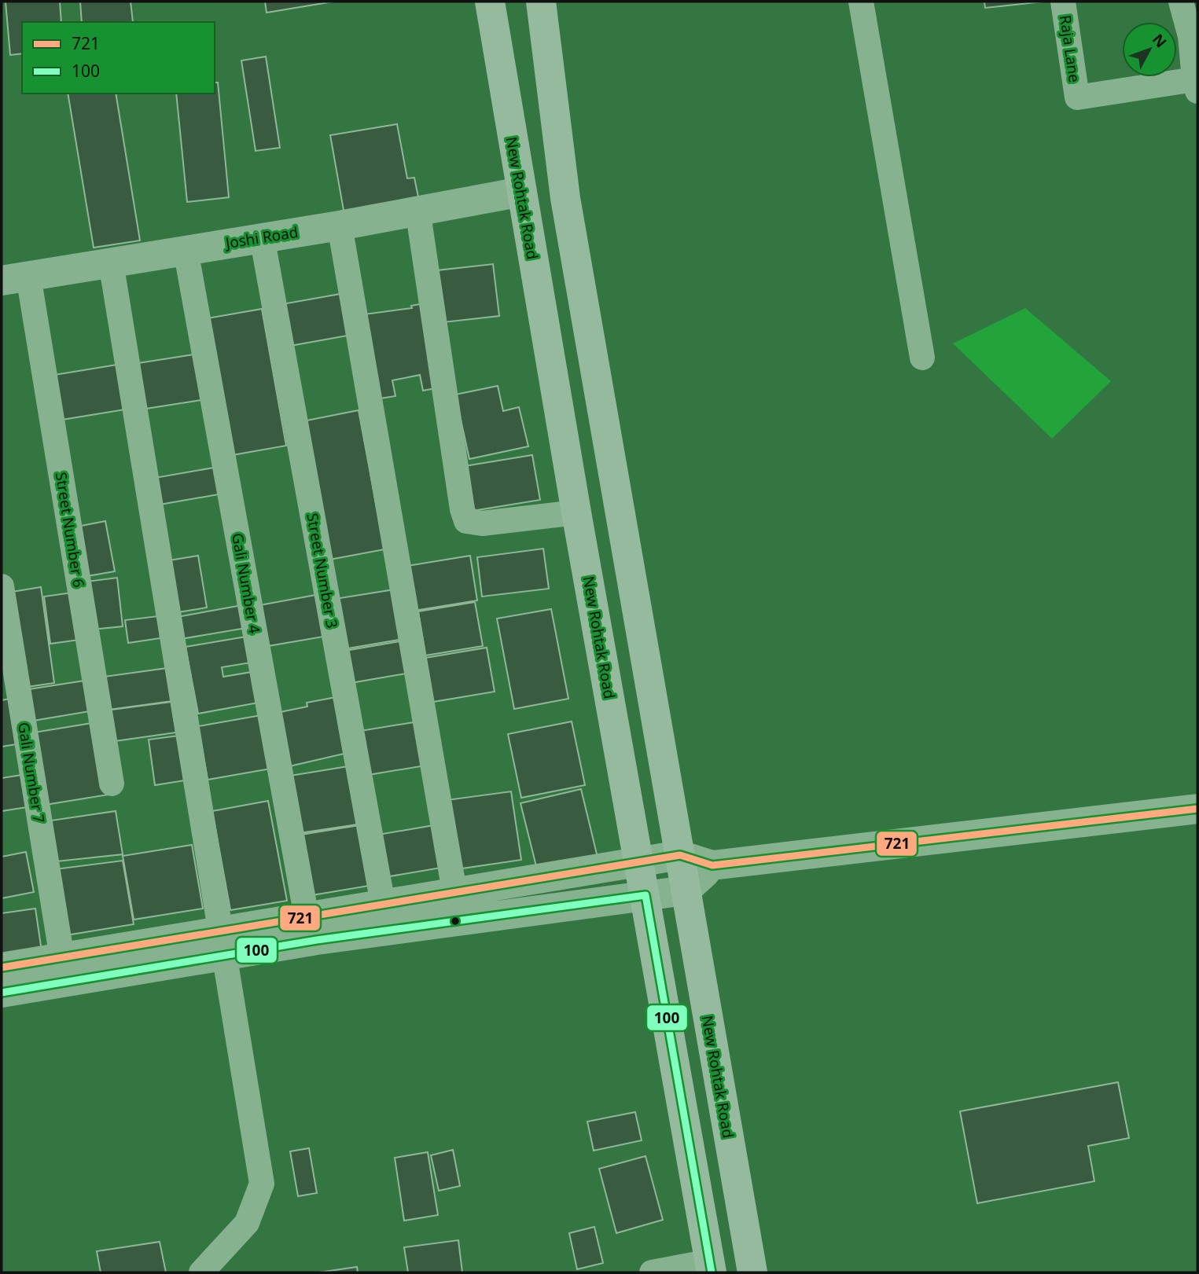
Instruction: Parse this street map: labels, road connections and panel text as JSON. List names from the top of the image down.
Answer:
{
  "streets": {
    "main road": ["New Rohtak Road"],
    "street": [
      "Raja Lane",
      "Joshi Road",
      "Street Number 6",
      "Street Number 3",
      "Gali Number 4",
      "Gali Number 7"
    ]
  },
  "crossings": [
    ["New Rohtak Road", "Joshi Road"],
    ["Joshi Road", "Street Number 6"],
    ["Joshi Road", "Street Number 3"],
    ["Joshi Road", "Gali Number 4"]
  ],
  "lines": ["transit line 721", "transit line 100"],
  "legend": ["721", "100"],
  "north": "top right"
}
